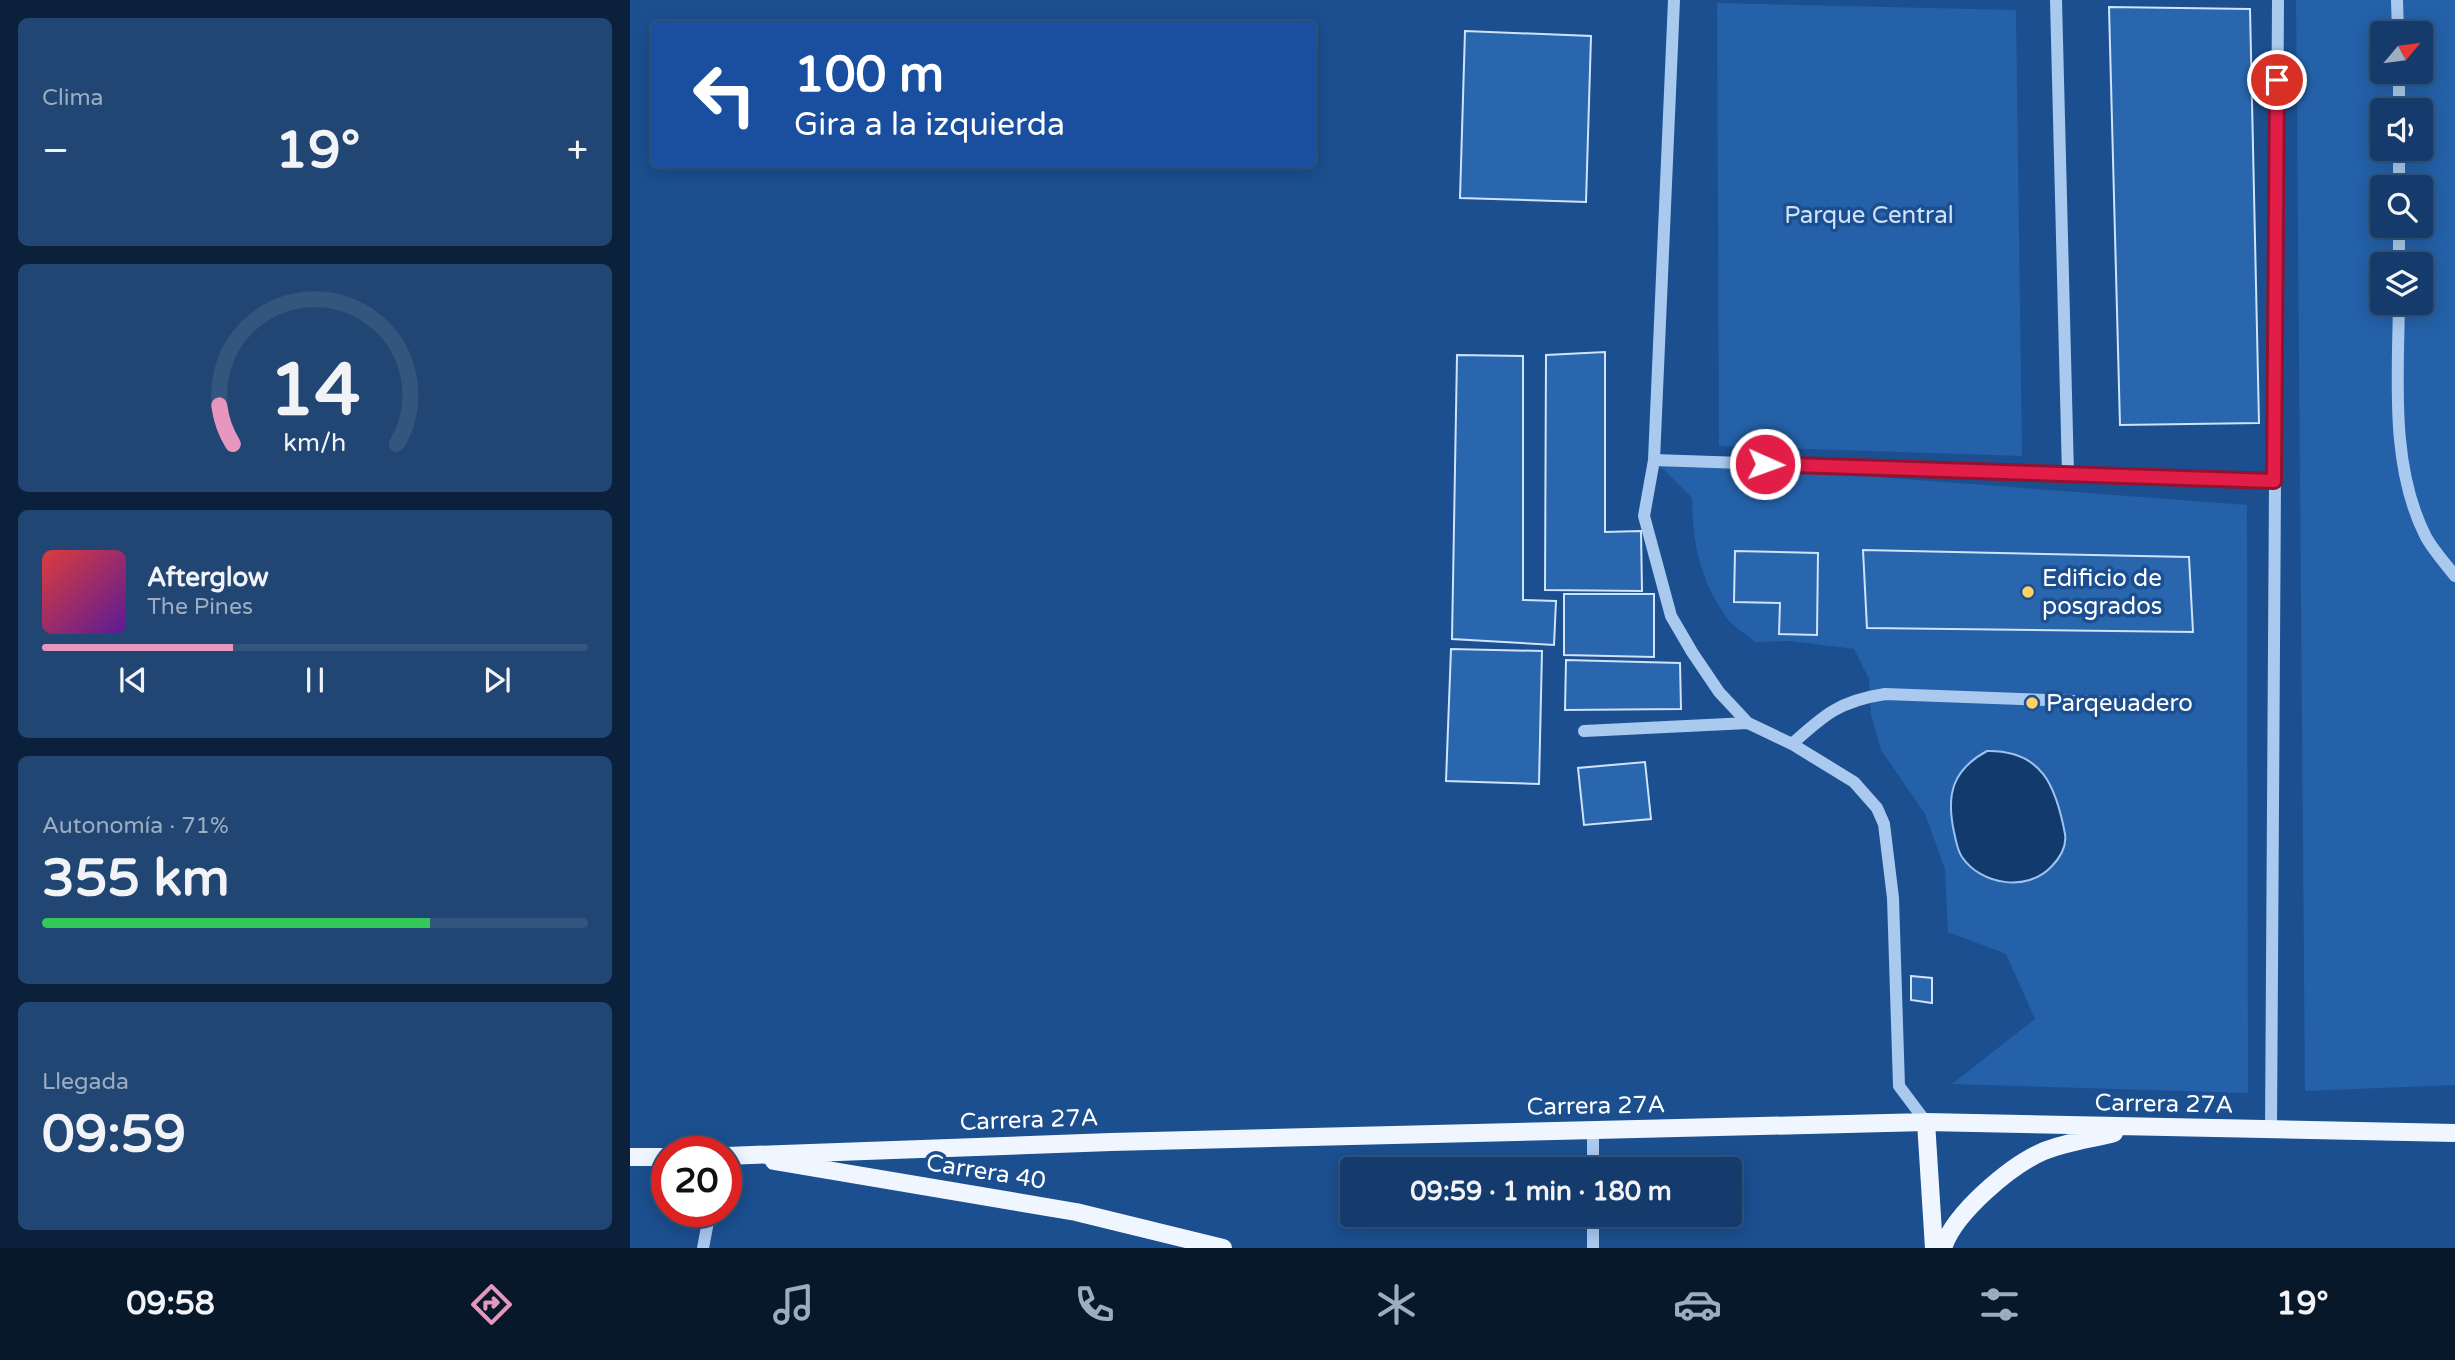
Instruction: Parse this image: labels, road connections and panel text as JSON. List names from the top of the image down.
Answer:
{
  "streets": {
    "main road": ["Carrera 27A", "Carrera 40"]
  },
  "parks": ["Parque Central"],
  "places": ["Edificio de posgrados", "Parqeuadero"],
  "north": "top right",
  "page": {
    "tile": [
      "Clima",
      ["Autonomía · 71%", "355 km"],
      ["Llegada", "09:59"]
    ],
    "turn": ["100 m", "Gira a la izquierda"],
    "heat": ["−", "19°", "+"],
    "song": ["Afterglow", "The Pines"],
    "limit": "20",
    "trip": "09:59 · 1 min · 180 m",
    "tabs": ["09:58", "19°"],
    "gauge": ["14", "km/h"]
  }
}
